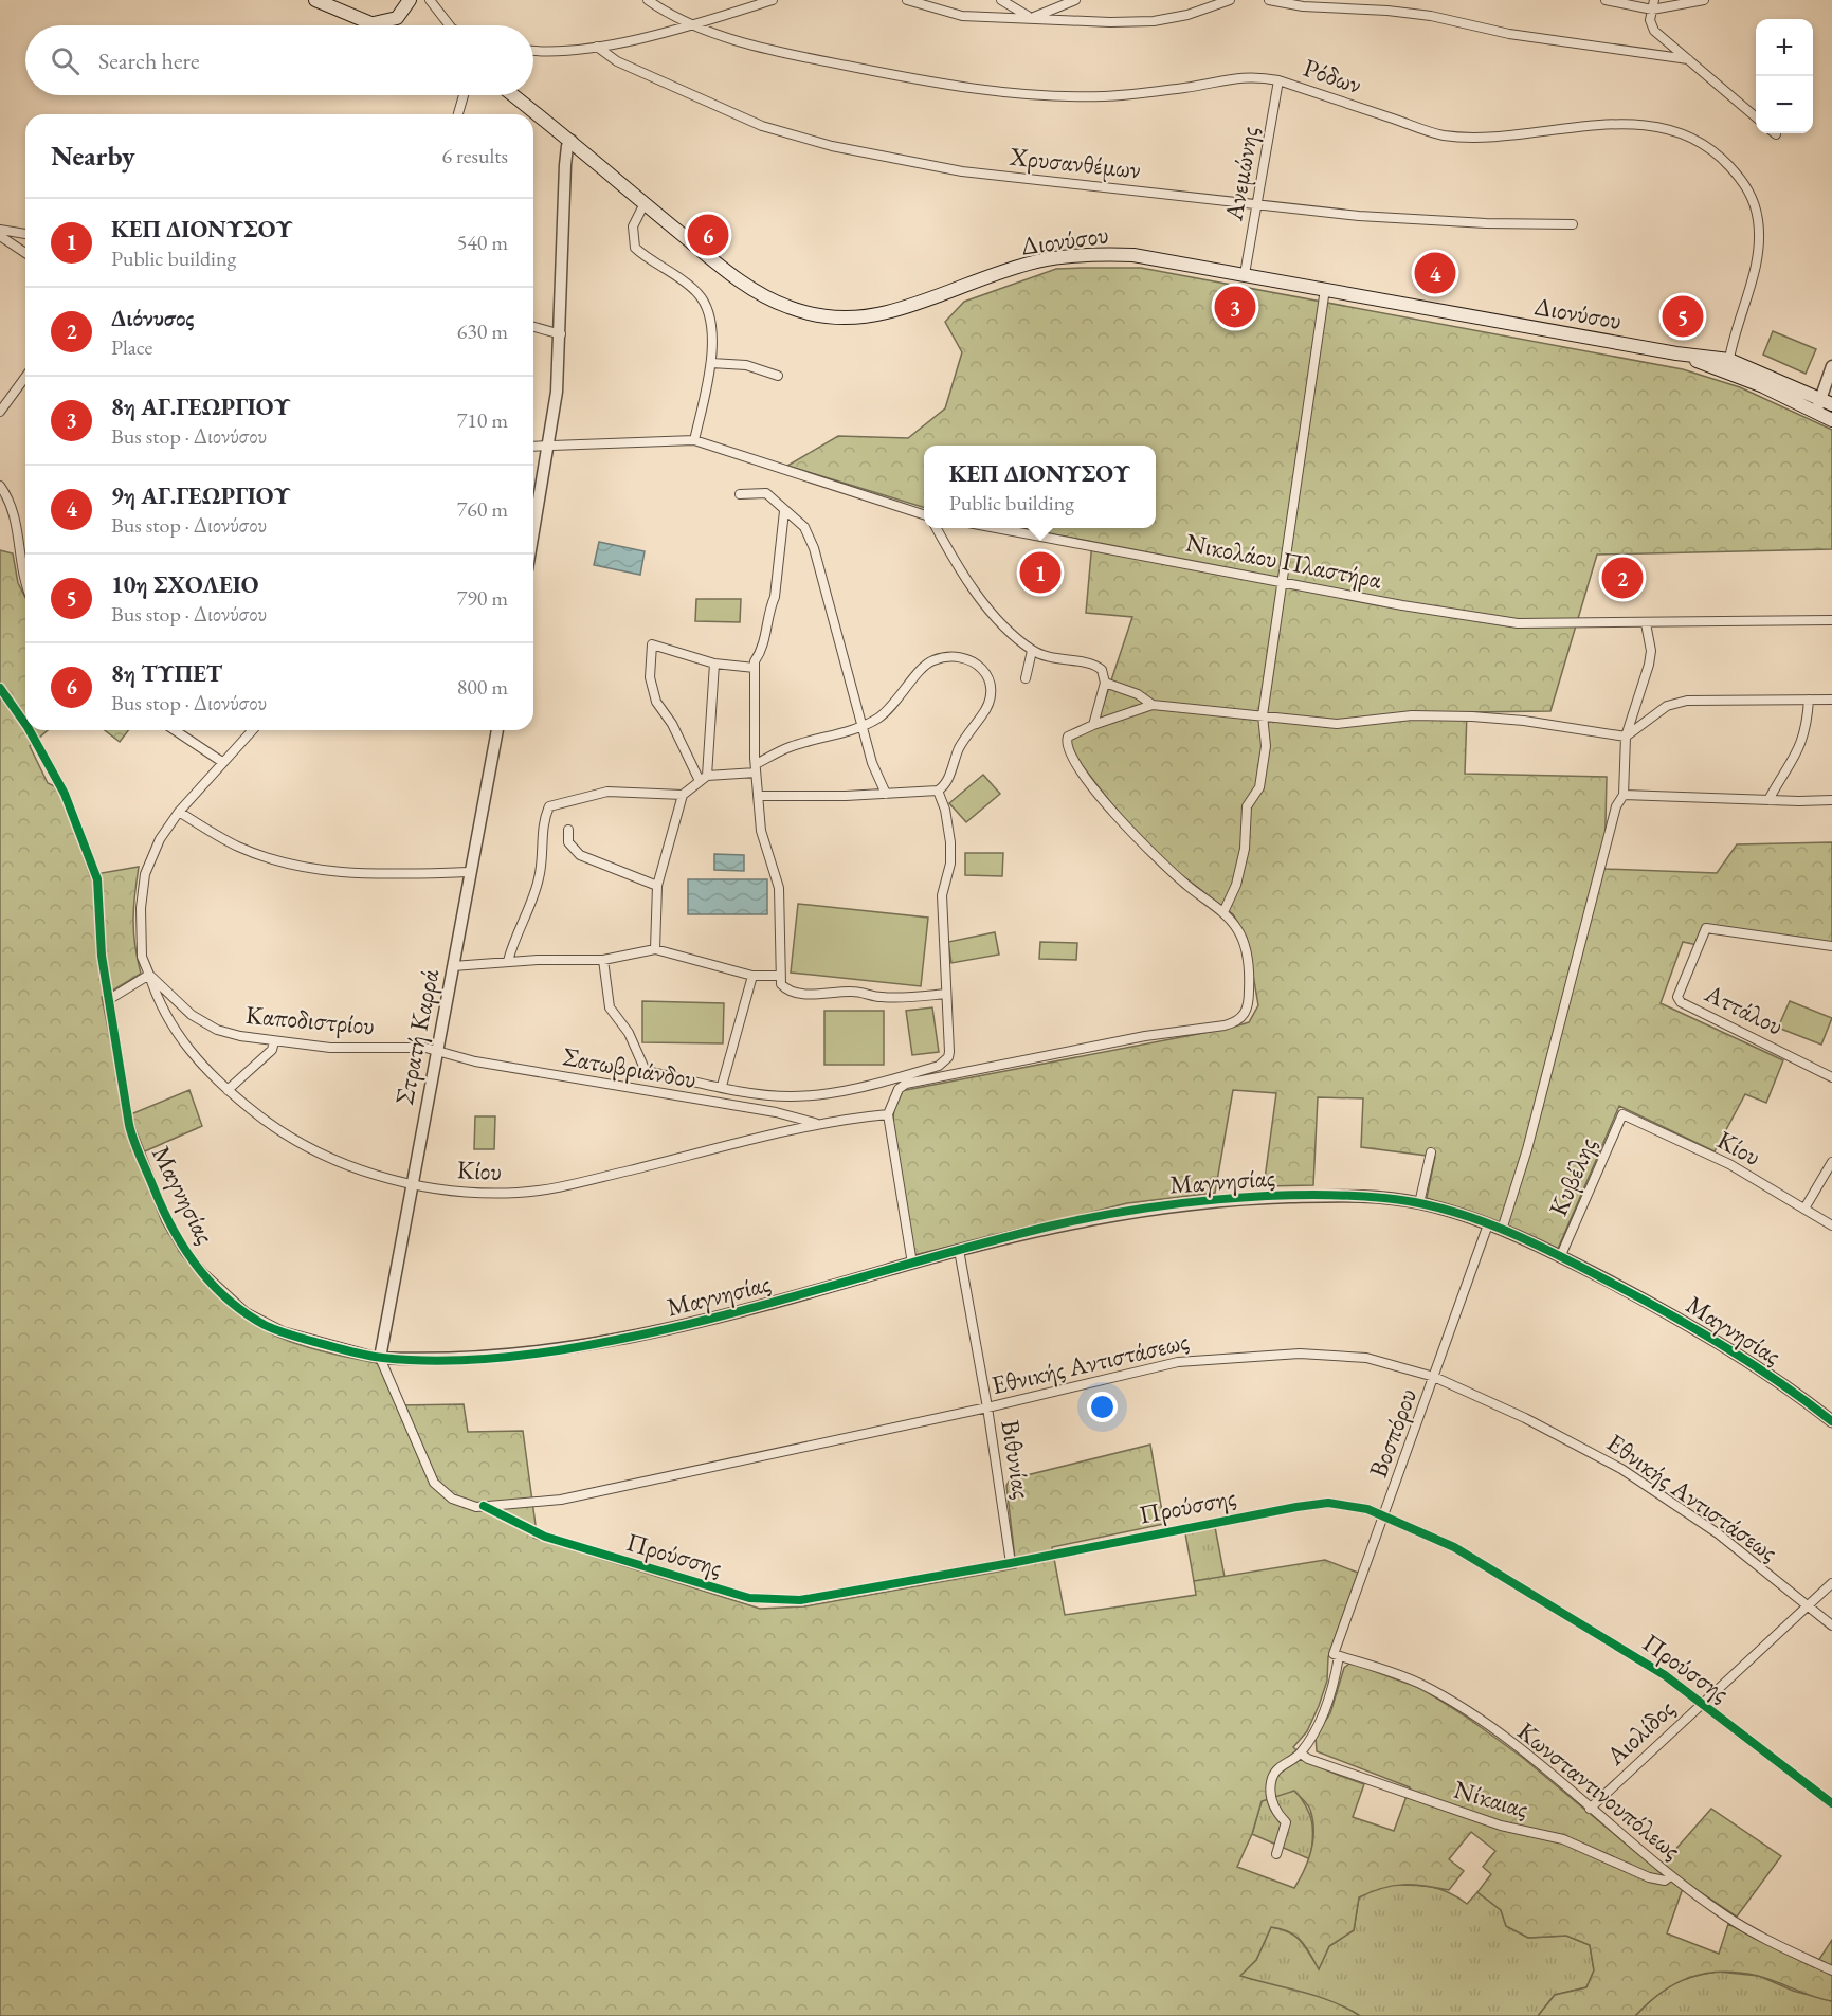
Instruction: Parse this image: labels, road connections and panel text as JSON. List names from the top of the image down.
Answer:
{
  "streets": {
    "main road": ["Διονύσου"],
    "street": [
      "Ρόδων",
      "Χρυσανθέμων",
      "Ανεμώνης",
      "Νικολάου Πλαστήρα",
      "Αττάλου",
      "Καποδιστρίου",
      "Στρατή Καρρά",
      "Σατωβριάνδου",
      "Κίου",
      "Κυβέλης",
      "Μαγνησίας",
      "Εθνικής Αντιστάσεως",
      "Βοσπόρου",
      "Βιθυνίας",
      "Προύσσης",
      "Αιολίδος",
      "Κωνσταντινουπόλεως",
      "Νίκαιας"
    ]
  },
  "crossings": [
    ["Ρόδων", "Ανεμώνης"],
    ["Ρόδων", "Διονύσου"],
    ["Χρυσανθέμων", "Ανεμώνης"],
    ["Ανεμώνης", "Διονύσου"],
    ["Καποδιστρίου", "Στρατή Καρρά"],
    ["Καποδιστρίου", "Σατωβριάνδου"],
    ["Καποδιστρίου", "Κίου"],
    ["Στρατή Καρρά", "Σατωβριάνδου"],
    ["Στρατή Καρρά", "Κίου"],
    ["Στρατή Καρρά", "Μαγνησίας"],
    ["Στρατή Καρρά", "Εθνικής Αντιστάσεως"],
    ["Σατωβριάνδου", "Κίου"],
    ["Κίου", "Κυβέλης"],
    ["Κυβέλης", "Μαγνησίας"],
    ["Μαγνησίας", "Εθνικής Αντιστάσεως"],
    ["Μαγνησίας", "Βοσπόρου"],
    ["Μαγνησίας", "Βιθυνίας"],
    ["Εθνικής Αντιστάσεως", "Βοσπόρου"],
    ["Εθνικής Αντιστάσεως", "Βιθυνίας"],
    ["Εθνικής Αντιστάσεως", "Προύσσης"],
    ["Εθνικής Αντιστάσεως", "Αιολίδος"],
    ["Βοσπόρου", "Προύσσης"],
    ["Βοσπόρου", "Κωνσταντινουπόλεως"],
    ["Βοσπόρου", "Νίκαιας"],
    ["Βιθυνίας", "Προύσσης"],
    ["Προύσσης", "Αιολίδος"],
    ["Αιολίδος", "Κωνσταντινουπόλεως"],
    ["Κωνσταντινουπόλεως", "Νίκαιας"]
  ],
  "page": {
    "map_buttons": ["+", "−"],
    "search": "Search here",
    "heading": ["Nearby", "6 results"],
    "list": [
      {
        "mark": "1",
        "name": "ΚΕΠ ΔΙΟΝΥΣΟΥ",
        "note": "Public building",
        "value": "540 m"
      },
      {
        "mark": "2",
        "name": "Διόνυσος",
        "note": "Place",
        "value": "630 m"
      },
      {
        "mark": "3",
        "name": "8η ΑΓ.ΓΕΩΡΓΙΟΥ",
        "note": "Bus stop · Διονύσου",
        "value": "710 m"
      },
      {
        "mark": "4",
        "name": "9η ΑΓ.ΓΕΩΡΓΙΟΥ",
        "note": "Bus stop · Διονύσου",
        "value": "760 m"
      },
      {
        "mark": "5",
        "name": "10η ΣΧΟΛΕΙΟ",
        "note": "Bus stop · Διονύσου",
        "value": "790 m"
      },
      {
        "mark": "6",
        "name": "8η ΤΥΠΕΤ",
        "note": "Bus stop · Διονύσου",
        "value": "800 m"
      }
    ],
    "pins": [
      "6",
      "4",
      "3",
      "5",
      "1",
      "2"
    ],
    "popup": ["ΚΕΠ ΔΙΟΝΥΣΟΥ", "Public building"]
  }
}
